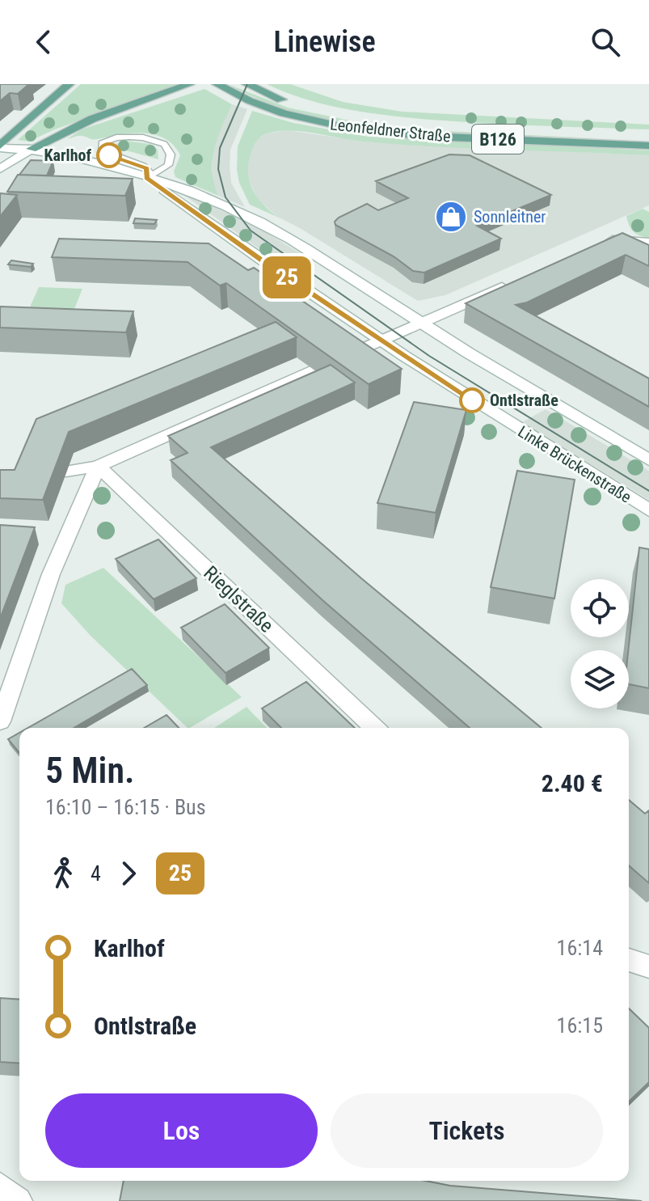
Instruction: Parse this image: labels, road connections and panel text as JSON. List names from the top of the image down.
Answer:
{
  "streets": {
    "main road": [
      "Leonfeldner Straße",
      "B126",
      "Linke Brückenstraße",
      "Rieglstraße"
    ]
  },
  "places": {
    "other": ["Karlhof", "Ontlstraße"],
    "shop": ["Sonnleitner"]
  },
  "lines": ["bus line 25"],
  "page": {
    "header": "Linewise",
    "on_map": "25",
    "heading": ["5 Min.", "16:10 – 16:15 · Bus", "2.40 €"],
    "legs": ["4", "25"],
    "list": [
      {
        "name": "Karlhof",
        "value": "16:14"
      },
      {
        "name": "Ontlstraße",
        "value": "16:15"
      }
    ],
    "buttons": ["Los", "Tickets"]
  }
}
